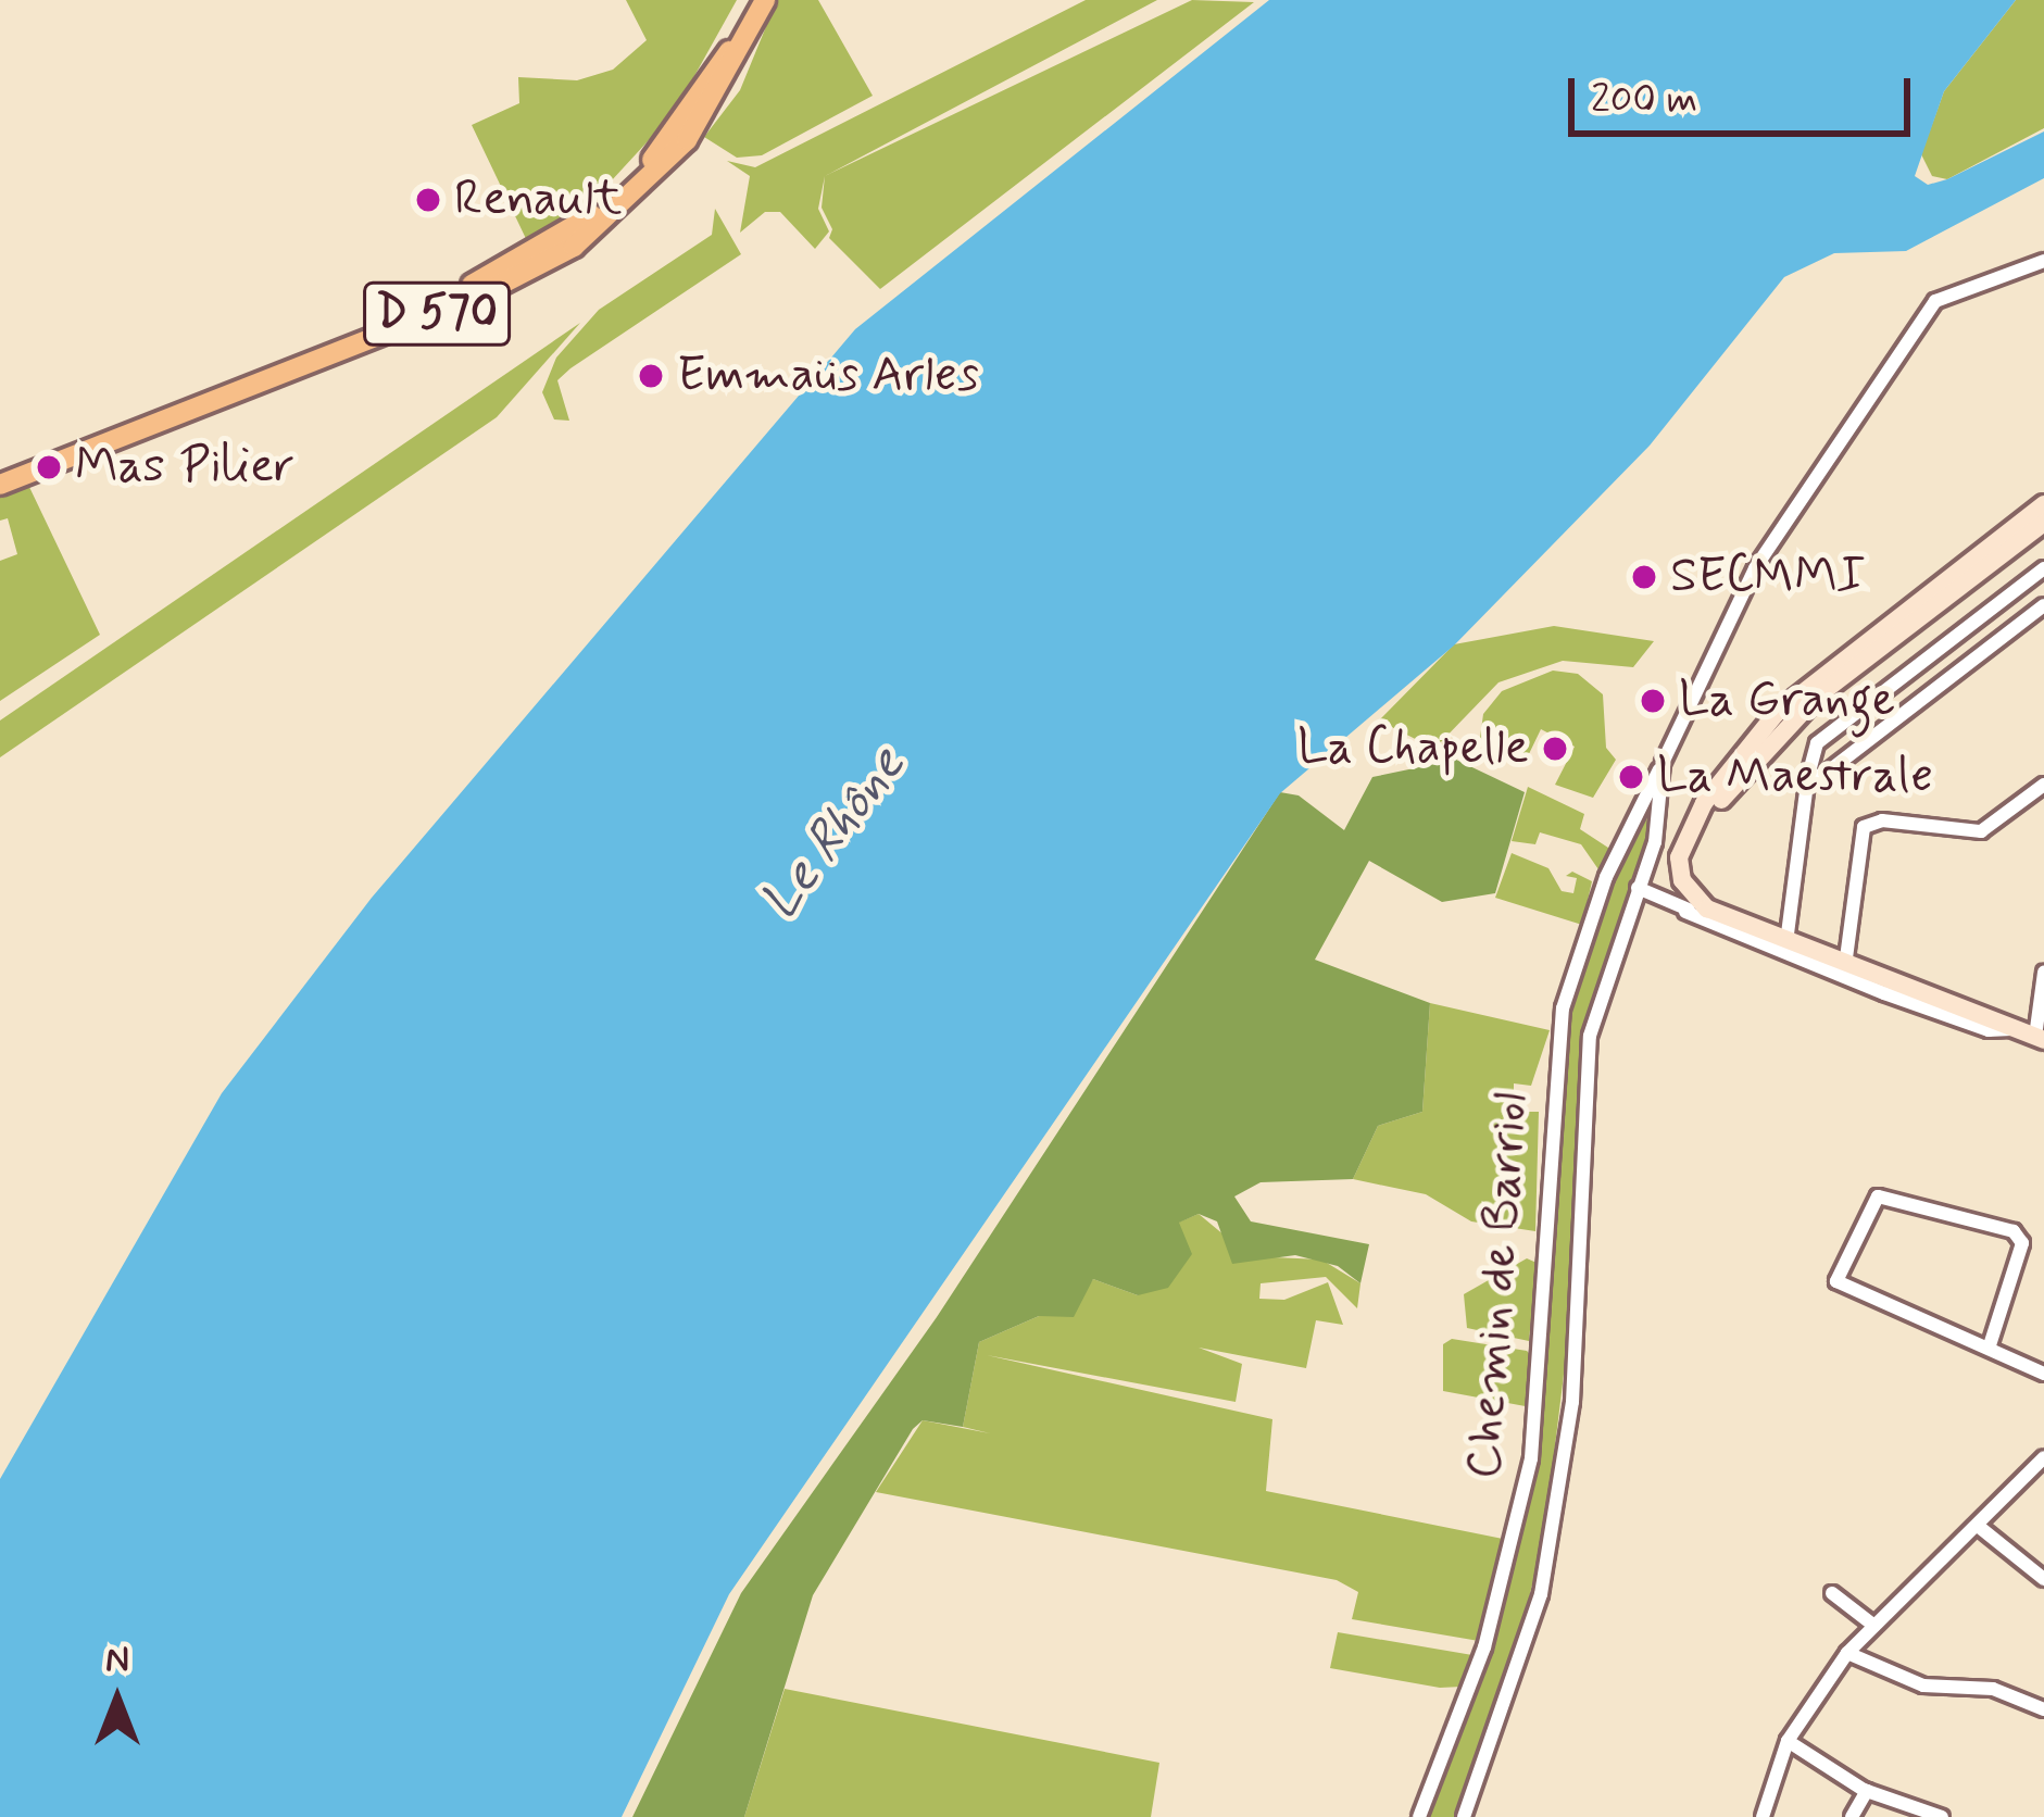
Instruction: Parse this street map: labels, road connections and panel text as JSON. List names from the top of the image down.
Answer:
{
  "streets": {
    "main road": ["D 570"],
    "street": ["Chemin de Barriol"]
  },
  "water": ["Le Rhône"],
  "places": [
    "Renault",
    "Emmaüs Arles",
    "Mas Pilier",
    "SECMMI",
    "La Grange",
    "La Chapelle",
    "La Maestrale"
  ],
  "scale_bar": "200 m",
  "north": "top"
}
